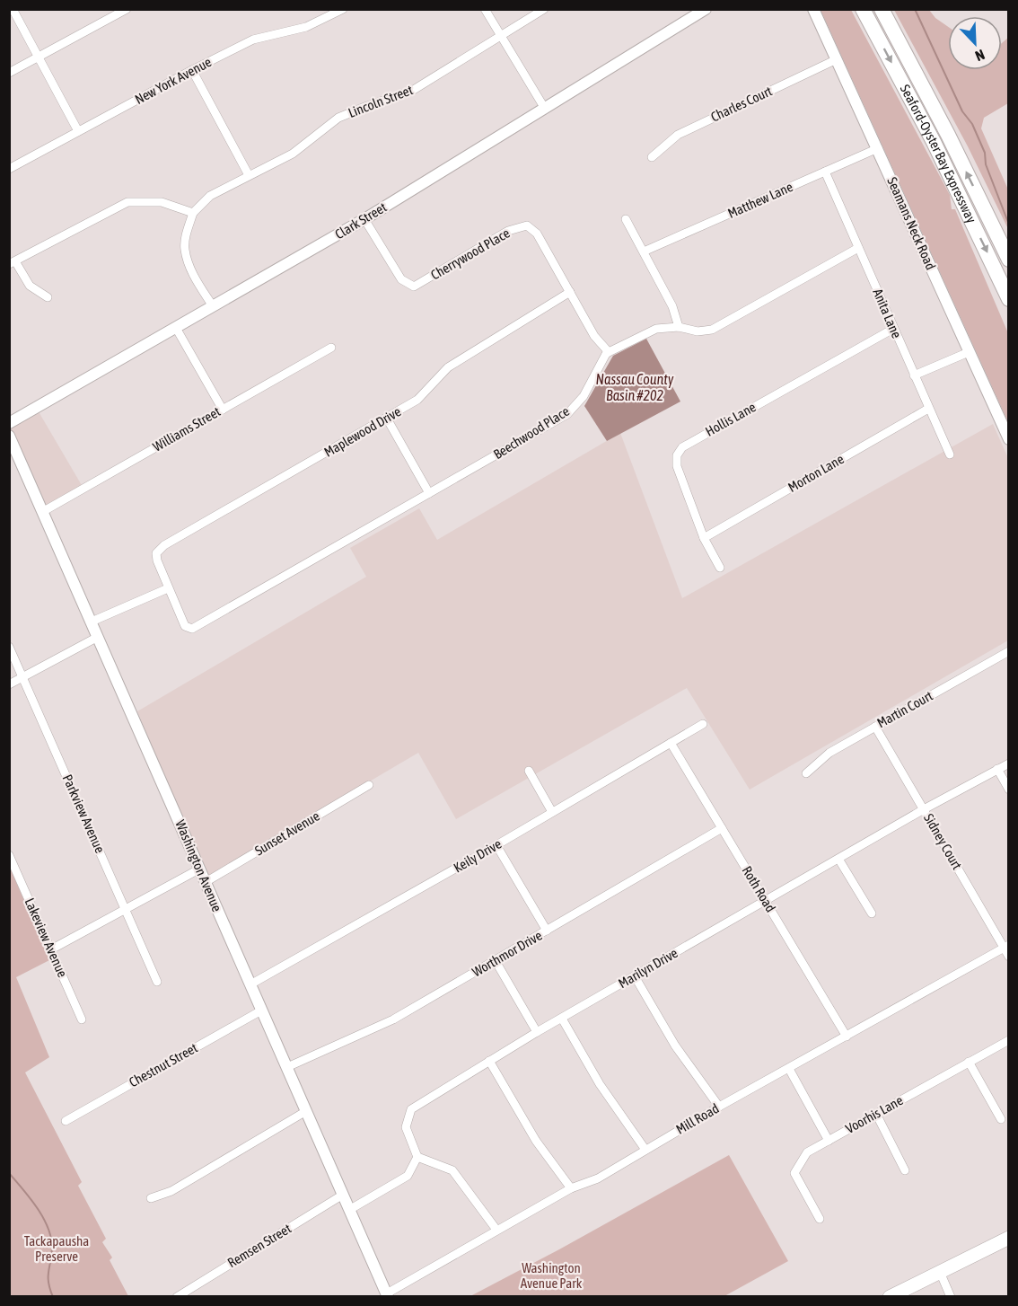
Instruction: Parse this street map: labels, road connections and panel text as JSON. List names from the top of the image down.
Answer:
{
  "streets": {
    "highway": ["Seaford-Oyster Bay Expressway"],
    "street": [
      "New York Avenue",
      "Lincoln Street",
      "Charles Court",
      "Matthew Lane",
      "Clark Street",
      "Seamans Neck Road",
      "Cherrywood Place",
      "Anita Lane",
      "Hollis Lane",
      "Williams Street",
      "Maplewood Drive",
      "Beechwood Place",
      "Morton Lane",
      "Martin Court",
      "Parkview Avenue",
      "Sunset Avenue",
      "Sidney Court",
      "Keily Drive",
      "Washington Avenue",
      "Roth Road",
      "Lakeview Avenue",
      "Worthmor Drive",
      "Marilyn Drive",
      "Chestnut Street",
      "Voorhis Lane",
      "Mill Road",
      "Remsen Street"
    ]
  },
  "crossings": [
    ["Charles Court", "Seamans Neck Road"],
    ["Matthew Lane", "Seamans Neck Road"],
    ["Matthew Lane", "Anita Lane"],
    ["Clark Street", "Cherrywood Place"],
    ["Cherrywood Place", "Maplewood Drive"],
    ["Cherrywood Place", "Beechwood Place"],
    ["Anita Lane", "Hollis Lane"],
    ["Anita Lane", "Morton Lane"],
    ["Hollis Lane", "Morton Lane"],
    ["Williams Street", "Washington Avenue"],
    ["Maplewood Drive", "Beechwood Place"],
    ["Martin Court", "Sidney Court"],
    ["Sunset Avenue", "Washington Avenue"],
    ["Sidney Court", "Marilyn Drive"],
    ["Sidney Court", "Mill Road"],
    ["Keily Drive", "Washington Avenue"],
    ["Keily Drive", "Roth Road"],
    ["Washington Avenue", "Worthmor Drive"],
    ["Washington Avenue", "Chestnut Street"],
    ["Washington Avenue", "Mill Road"],
    ["Washington Avenue", "Remsen Street"],
    ["Roth Road", "Worthmor Drive"],
    ["Roth Road", "Marilyn Drive"],
    ["Roth Road", "Mill Road"]
  ],
  "water": ["Nassau County Basin #202"],
  "parks": ["Tackapausha Preserve", "Washington Avenue Park"],
  "north": "bottom right"
}
